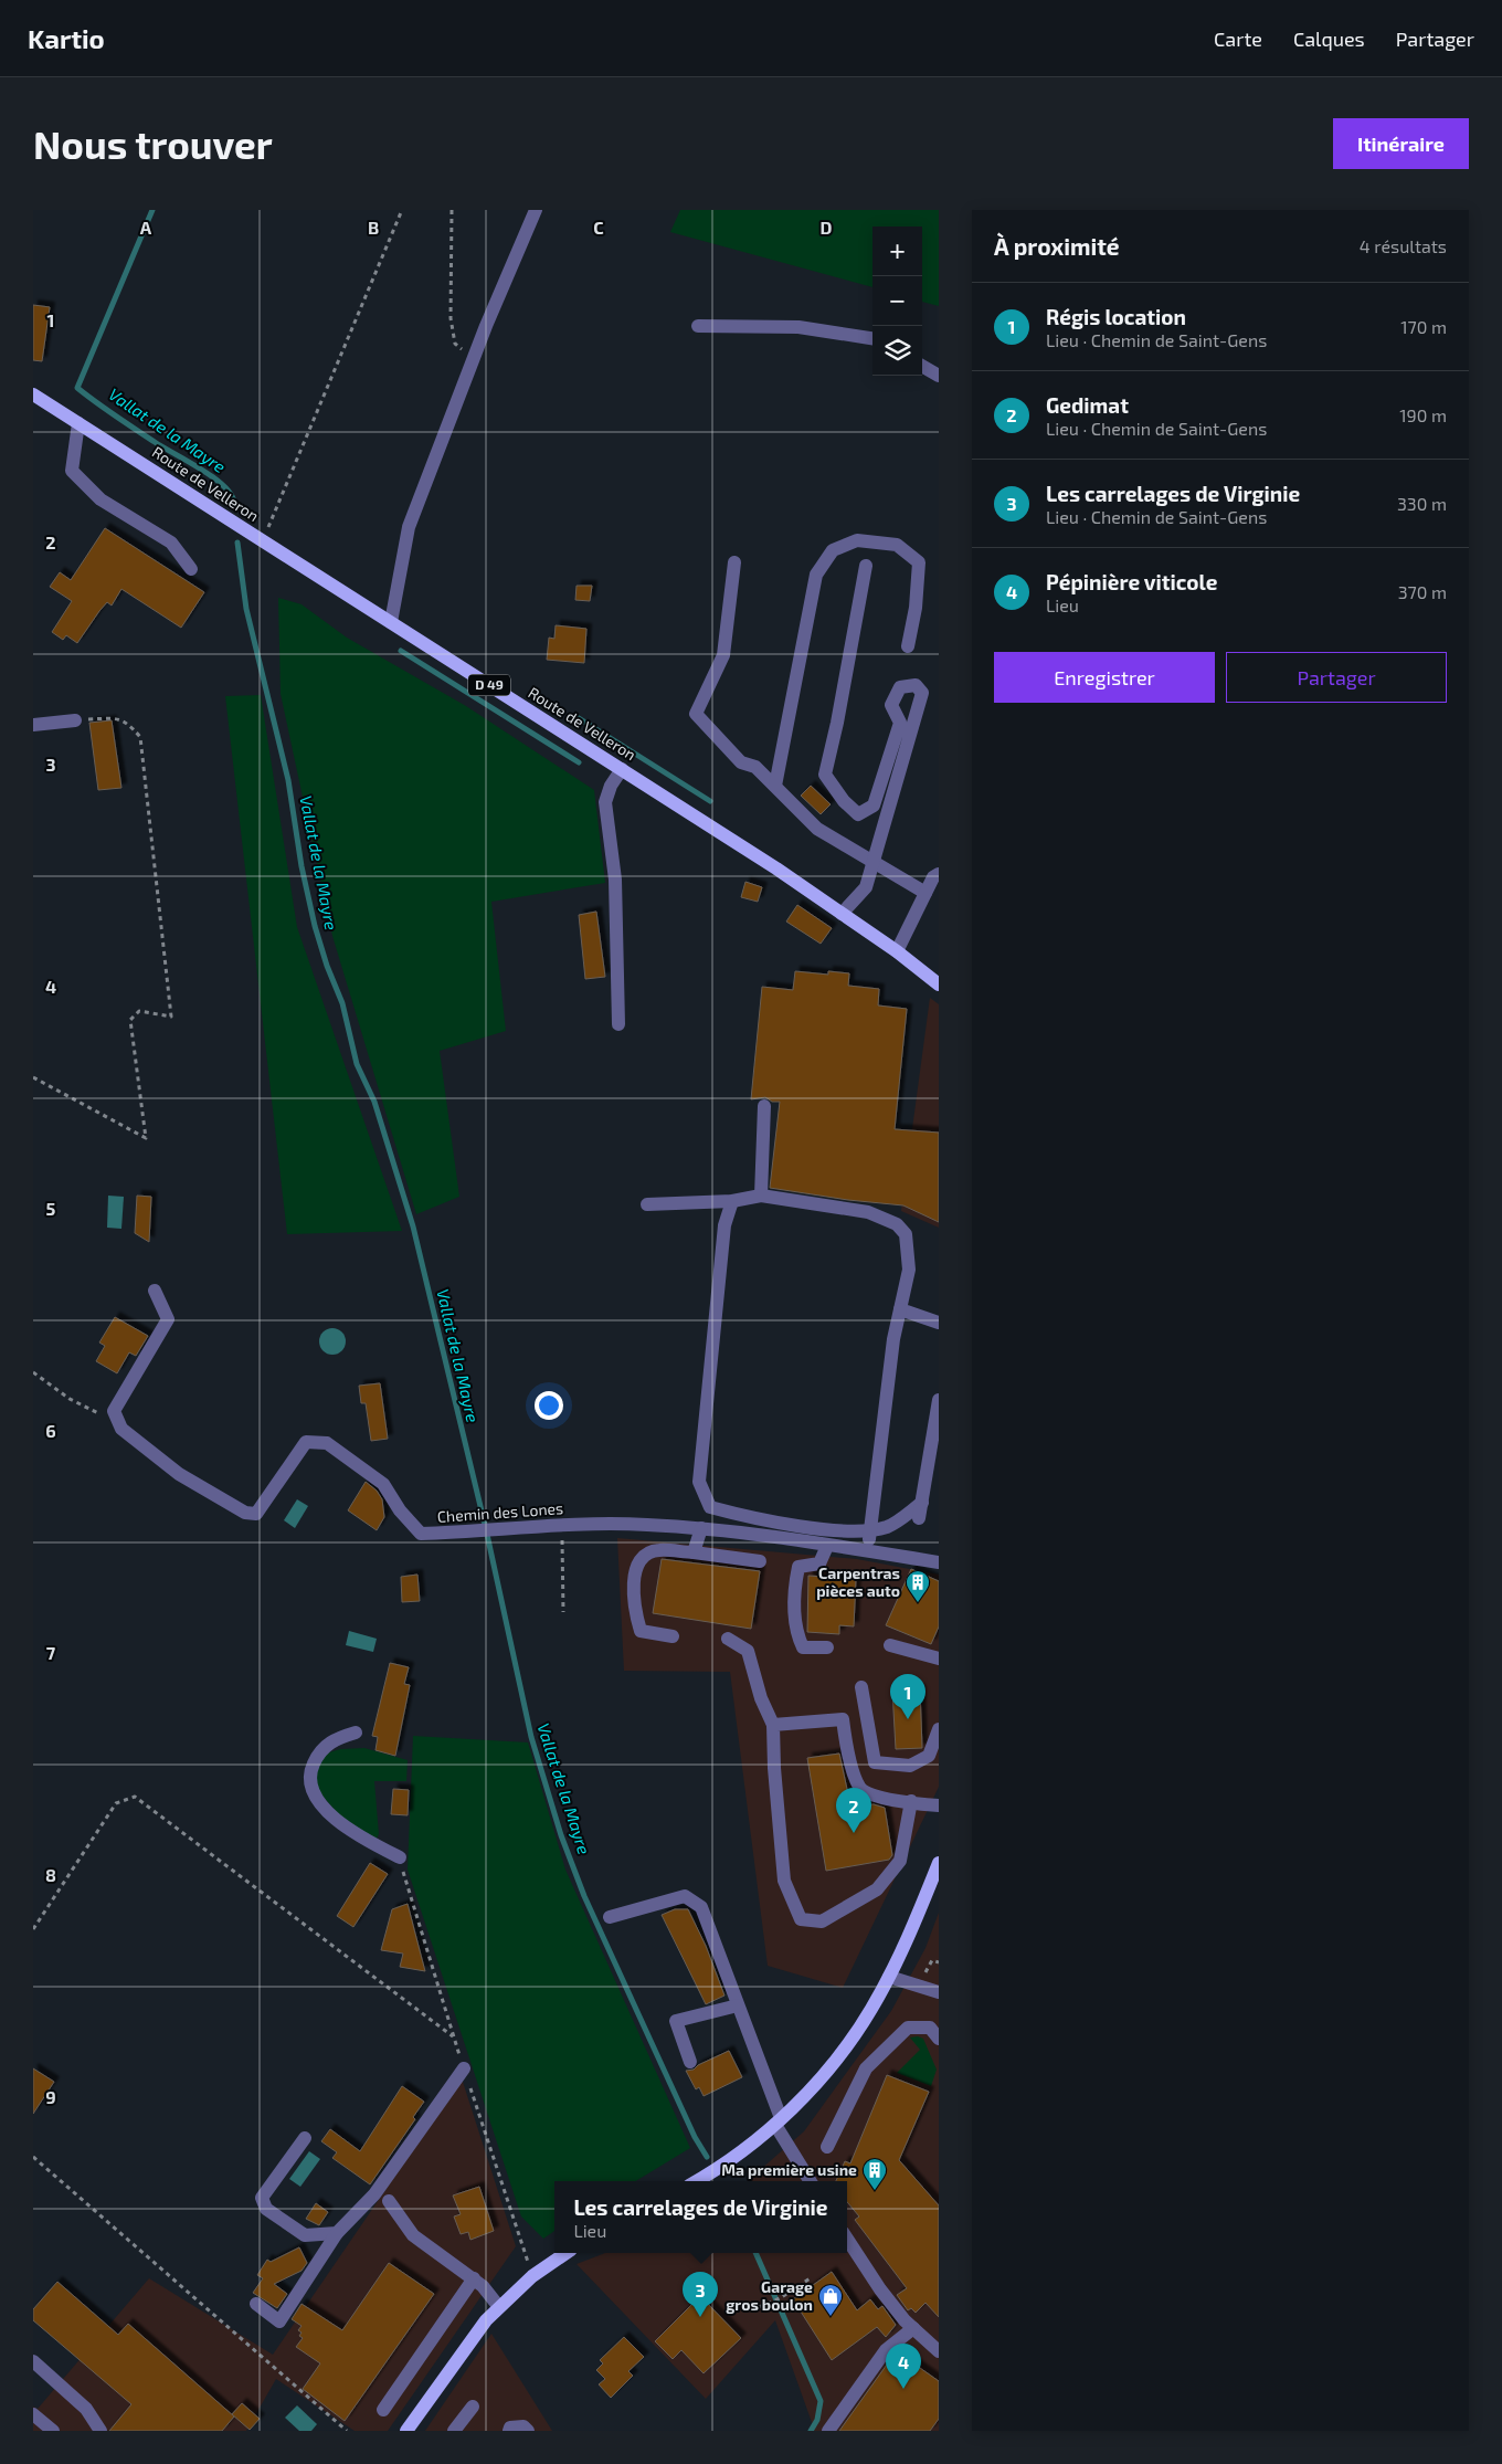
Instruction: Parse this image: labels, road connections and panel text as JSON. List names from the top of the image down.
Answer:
{
  "streets": {
    "main road": ["Route de Velleron", "D 49"],
    "street": ["Chemin des Lones"]
  },
  "water": ["Vallat de la Mayre"],
  "places": {
    "building": ["Carpentras pièces auto", "Ma première usine"],
    "shop": ["Garage gros boulon"]
  },
  "page": {
    "header": "Kartio",
    "nav": ["Carte", "Calques", "Partager"],
    "buttons": [
      "Itinéraire",
      ["Enregistrer", "Partager"]
    ],
    "title": "Nous trouver",
    "heading": ["À proximité", "4 résultats"],
    "map_buttons": ["+", "−"],
    "list": [
      {
        "mark": "1",
        "name": "Régis location",
        "note": "Lieu · Chemin de Saint-Gens",
        "value": "170 m"
      },
      {
        "mark": "2",
        "name": "Gedimat",
        "note": "Lieu · Chemin de Saint-Gens",
        "value": "190 m"
      },
      {
        "mark": "3",
        "name": "Les carrelages de Virginie",
        "note": "Lieu · Chemin de Saint-Gens",
        "value": "330 m"
      },
      {
        "mark": "4",
        "name": "Pépinière viticole",
        "note": "Lieu",
        "value": "370 m"
      }
    ],
    "pins": [
      "1",
      "2",
      "3",
      "4"
    ],
    "popup": ["Les carrelages de Virginie", "Lieu"]
  },
  "grid": {
    "columns": [
      "A",
      "B",
      "C",
      "D"
    ],
    "rows": [
      "1",
      "2",
      "3",
      "4",
      "5",
      "6",
      "7",
      "8",
      "9"
    ]
  }
}
